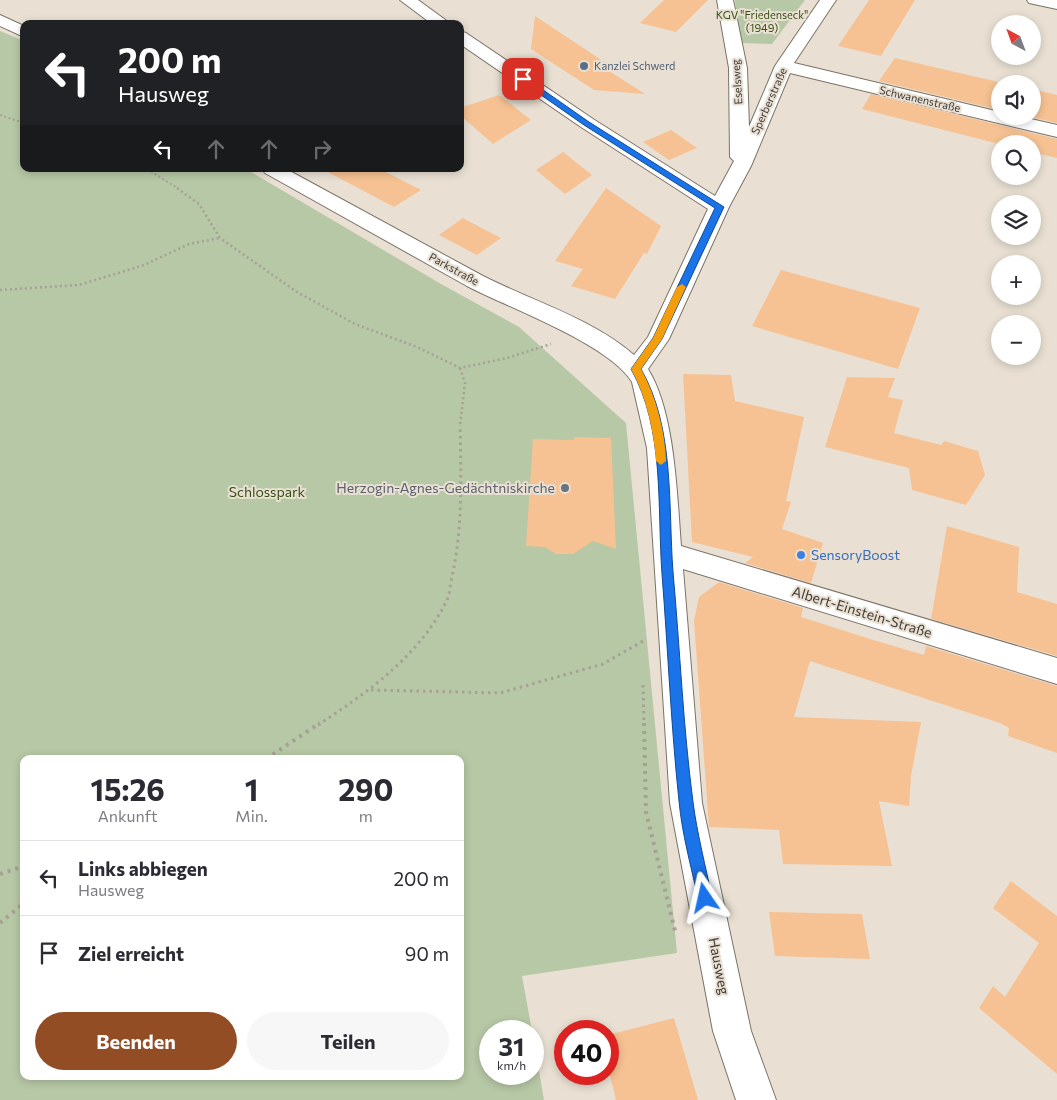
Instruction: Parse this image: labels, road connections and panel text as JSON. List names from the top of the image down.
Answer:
{
  "streets": {
    "street": [
      "Eselsweg",
      "Schwanenstraße",
      "Sperberstraße",
      "Parkstraße",
      "Albert-Einstein-Straße",
      "Hausweg"
    ]
  },
  "crossings": [
    ["Eselsweg", "Sperberstraße"],
    ["Schwanenstraße", "Sperberstraße"],
    ["Parkstraße", "Hausweg"],
    ["Albert-Einstein-Straße", "Hausweg"]
  ],
  "parks": ["KGV \"Friedenseck\" (1949)", "Schlosspark"],
  "places": ["Kanzlei Schwerd", "Herzogin-Agnes-Gedächtniskirche", "SensoryBoost"],
  "north": "top left",
  "page": {
    "map_buttons": ["+", "−"],
    "turn": ["200 m", "Hausweg"],
    "eta": [
      "15:26",
      "Ankunft",
      "1",
      "Min.",
      "290",
      "m"
    ],
    "list": [
      {
        "name": "Links abbiegen",
        "note": "Hausweg",
        "value": "200 m"
      },
      {
        "name": "Ziel erreicht",
        "value": "90 m"
      }
    ],
    "buttons": ["Beenden", "Teilen"],
    "speed": "31 km/h",
    "limit": "40"
  }
}
